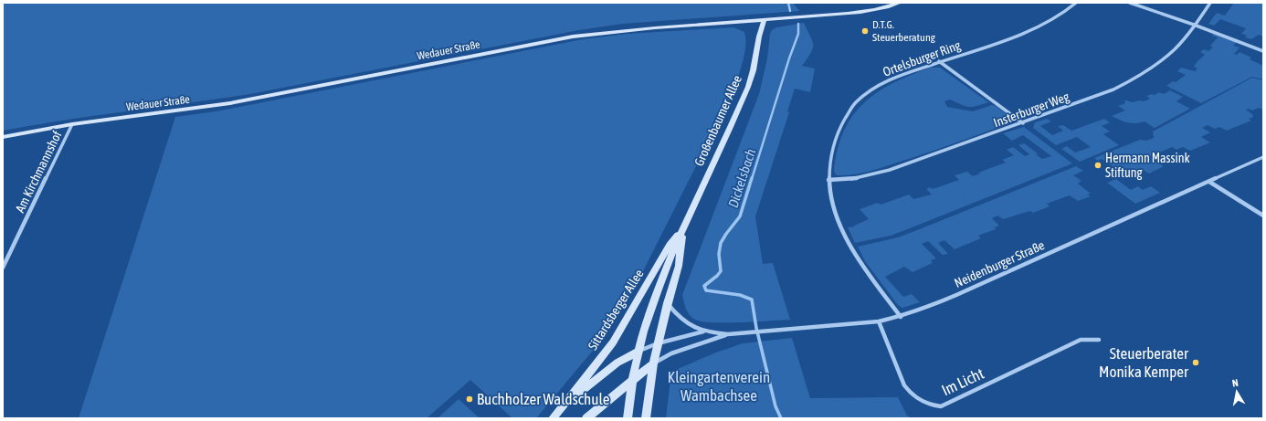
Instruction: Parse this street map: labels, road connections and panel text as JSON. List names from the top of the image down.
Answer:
{
  "streets": {
    "main road": ["Wedauer Straße", "Großenbaumer Allee", "Sittardsberger Allee"],
    "street": [
      "Ortelsburger Ring",
      "Insterburger Weg",
      "Am Kirchmannshof",
      "Neidenburger Straße",
      "Im Licht"
    ]
  },
  "crossings": [
    ["Wedauer Straße", "Großenbaumer Allee"],
    ["Wedauer Straße", "Am Kirchmannshof"],
    ["Ortelsburger Ring", "Insterburger Weg"],
    ["Ortelsburger Ring", "Neidenburger Straße"],
    ["Großenbaumer Allee", "Neidenburger Straße"],
    ["Großenbaumer Allee", "Sittardsberger Allee"],
    ["Neidenburger Straße", "Sittardsberger Allee"],
    ["Neidenburger Straße", "Im Licht"]
  ],
  "water": ["Dickelsbach"],
  "parks": ["Kleingartenverein Wambachsee"],
  "places": [
    "D.T.G. Steuerberatung",
    "Hermann Massink Stiftung",
    "Steuerberater Monika Kemper",
    "Buchholzer Waldschule"
  ],
  "north": "top"
}
